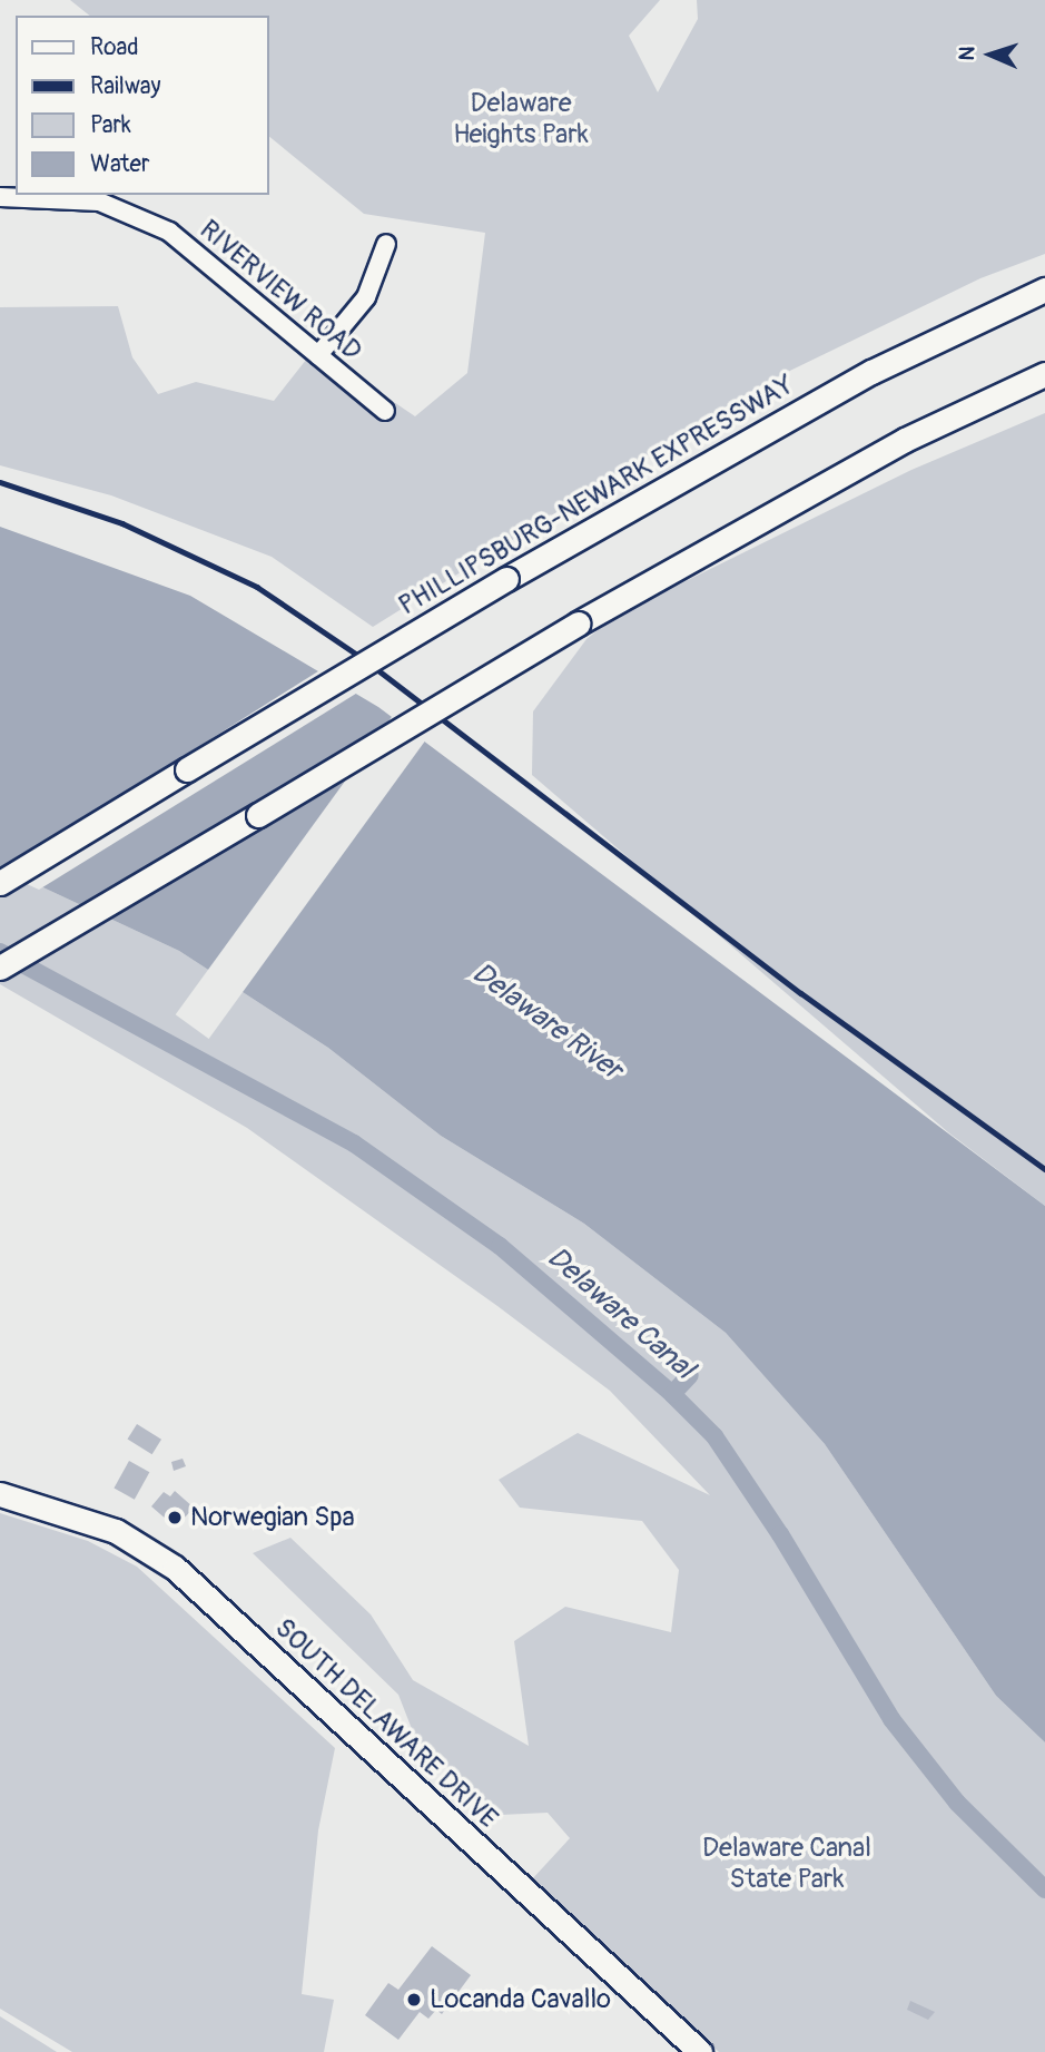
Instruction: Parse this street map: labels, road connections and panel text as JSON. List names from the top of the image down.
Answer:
{
  "streets": {
    "highway": ["PHILLIPSBURG-NEWARK EXPRESSWAY", "SOUTH DELAWARE DRIVE"],
    "street": ["RIVERVIEW ROAD"]
  },
  "water": ["Delaware River", "Delaware Canal"],
  "parks": ["Delaware Heights Park", "Delaware Canal State Park"],
  "places": ["Norwegian Spa", "Locanda Cavallo"],
  "legend": [
    "Road",
    "Railway",
    "Park",
    "Water"
  ],
  "north": "left"
}
